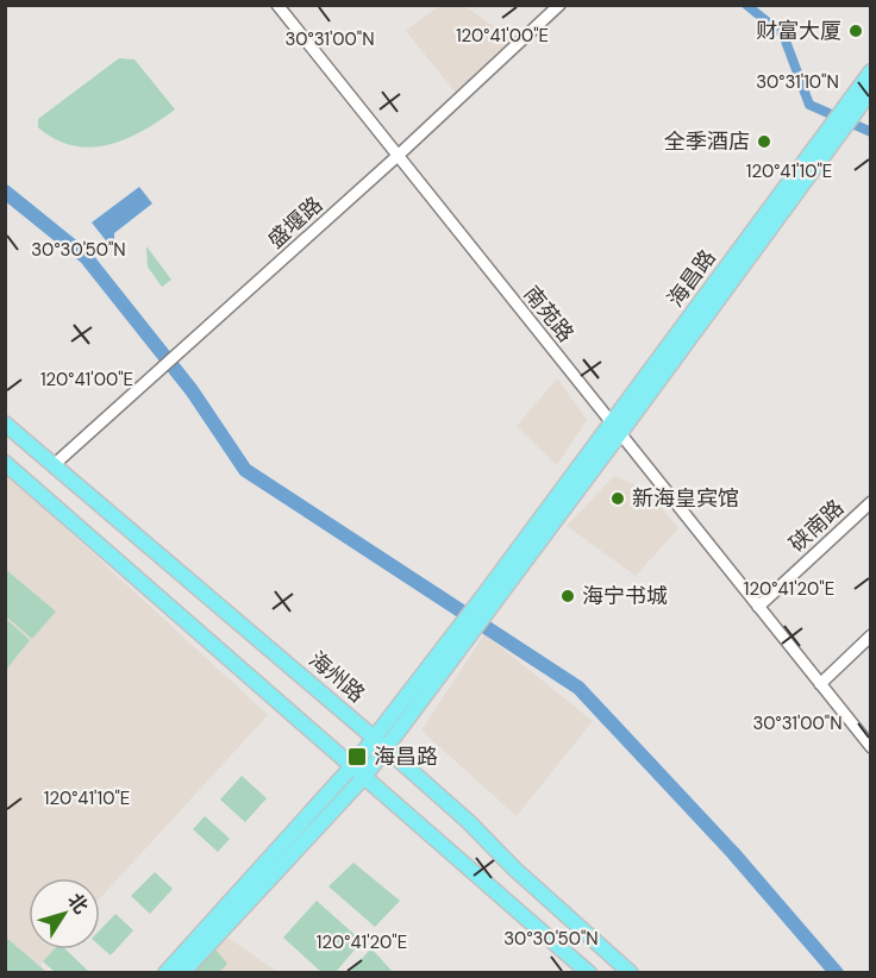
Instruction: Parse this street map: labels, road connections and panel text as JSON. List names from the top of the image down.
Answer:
{
  "streets": {
    "main road": ["海昌路", "海州路"],
    "street": ["盛堰路", "南苑路", "硖南路"]
  },
  "crossings": [
    ["盛堰路", "南苑路"],
    ["盛堰路", "海州路"],
    ["海昌路", "南苑路"],
    ["海昌路", "海州路"],
    ["南苑路", "硖南路"]
  ],
  "places": {
    "other": [
      "财富大厦",
      "全季酒店",
      "新海皇宾馆",
      "海宁书城"
    ],
    "transit": ["海昌路"]
  },
  "north": "top right",
  "coordinates": [
    "120°41'00\"E",
    "30°31'00\"N",
    "30°31'10\"N",
    "120°41'10\"E",
    "30°30'50\"N",
    "120°41'20\"E"
  ]
}
